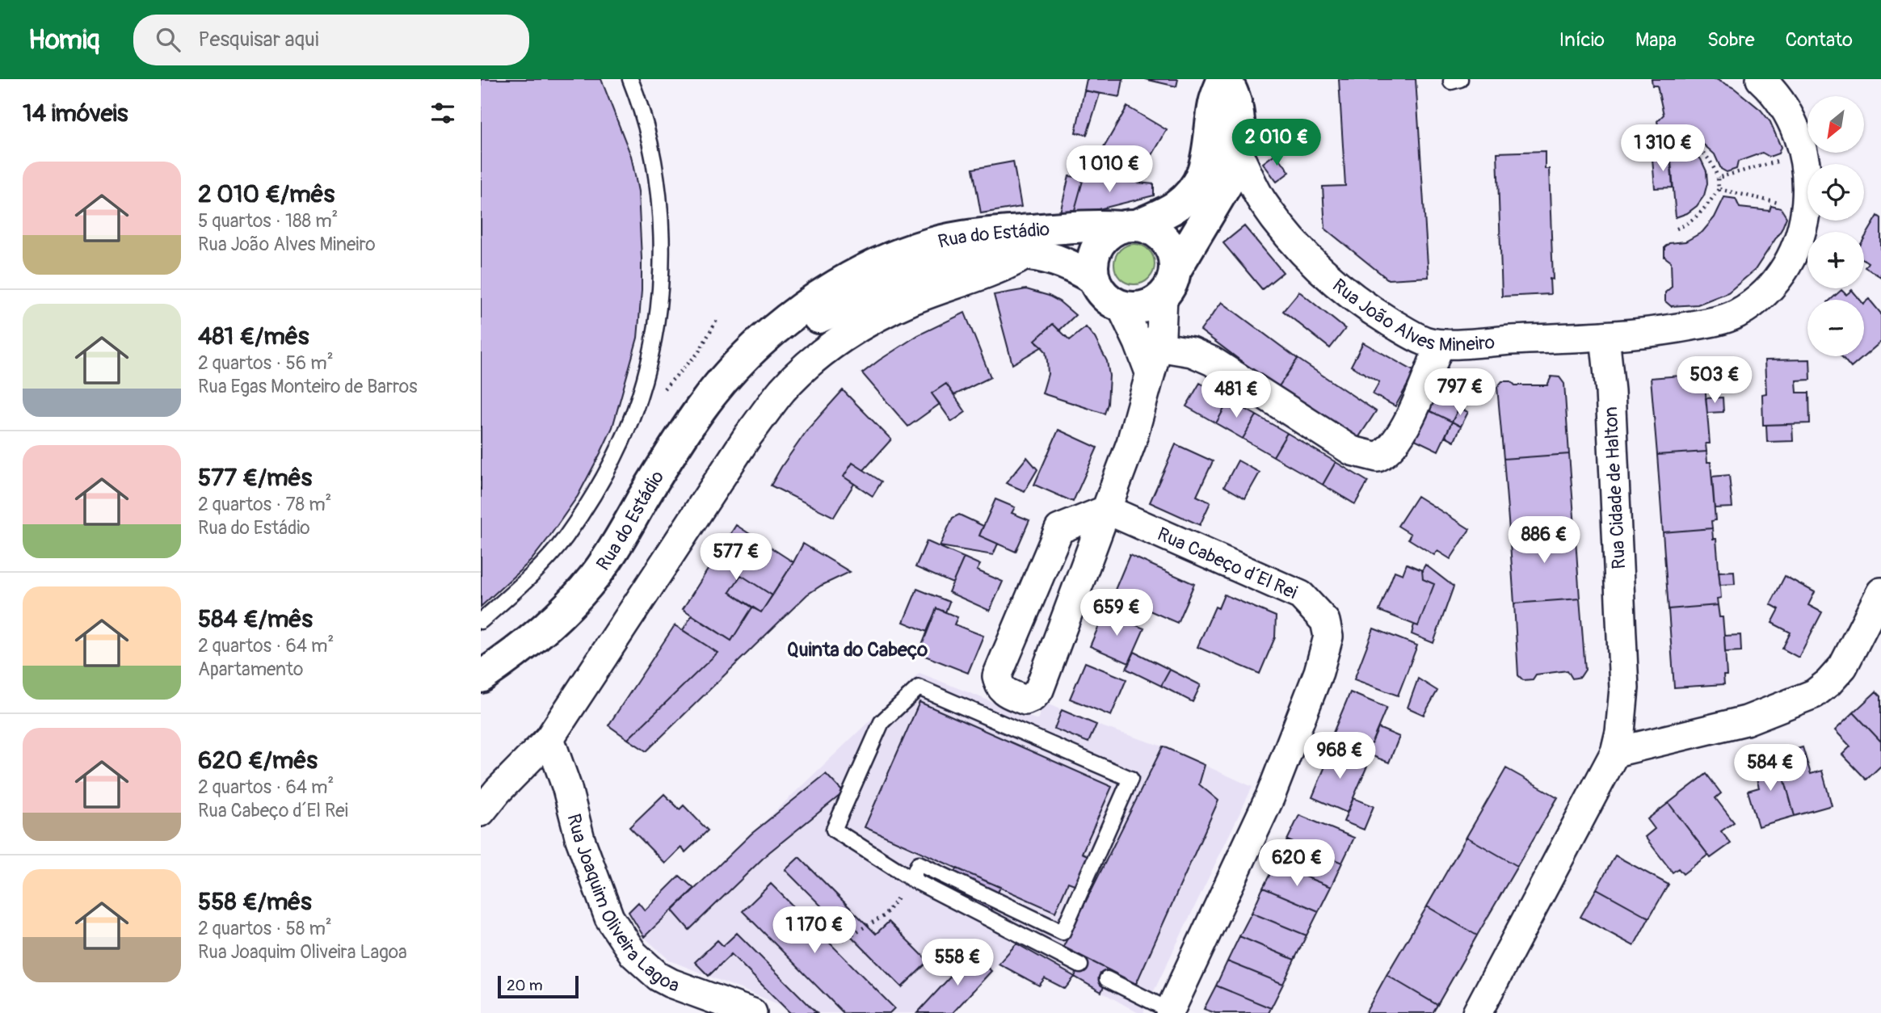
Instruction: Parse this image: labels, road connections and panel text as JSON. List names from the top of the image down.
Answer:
{
  "streets": {
    "street": [
      "Rua do Estádio",
      "Rua João Alves Mineiro",
      "Rua Cidade de Halton",
      "Rua Cabeço d´El Rei",
      "Rua Joaquim Oliveira Lagoa"
    ]
  },
  "crossings": [
    ["Rua João Alves Mineiro", "Rua Cidade de Halton"]
  ],
  "districts": ["Quinta do Cabeço"],
  "scale_bar": "20 m",
  "north": "bottom left",
  "page": {
    "header": "Homiq",
    "search": "Pesquisar aqui",
    "nav": [
      "Início",
      "Mapa",
      "Sobre",
      "Contato"
    ],
    "heading": "14 imóveis",
    "map_buttons": ["+", "−"],
    "price": [
      "2 010 €",
      "1 310 €",
      "1 010 €",
      "503 €",
      "797 €",
      "481 €",
      "886 €",
      "577 €",
      "659 €",
      "968 €",
      "584 €",
      "620 €",
      "1 170 €",
      "558 €"
    ],
    "list": [
      {
        "name": "2 010 €/mês",
        "note": "5 quartos · 188 m² · Rua João Alves Mineiro"
      },
      {
        "name": "481 €/mês",
        "note": "2 quartos · 56 m² · Rua Egas Monteiro de Barros"
      },
      {
        "name": "577 €/mês",
        "note": "2 quartos · 78 m² · Rua do Estádio"
      },
      {
        "name": "584 €/mês",
        "note": "2 quartos · 64 m² · Apartamento"
      },
      {
        "name": "620 €/mês",
        "note": "2 quartos · 64 m² · Rua Cabeço d´El Rei"
      },
      {
        "name": "558 €/mês",
        "note": "2 quartos · 58 m² · Rua Joaquim Oliveira Lagoa"
      }
    ],
    "scale": "20 m"
  }
}
